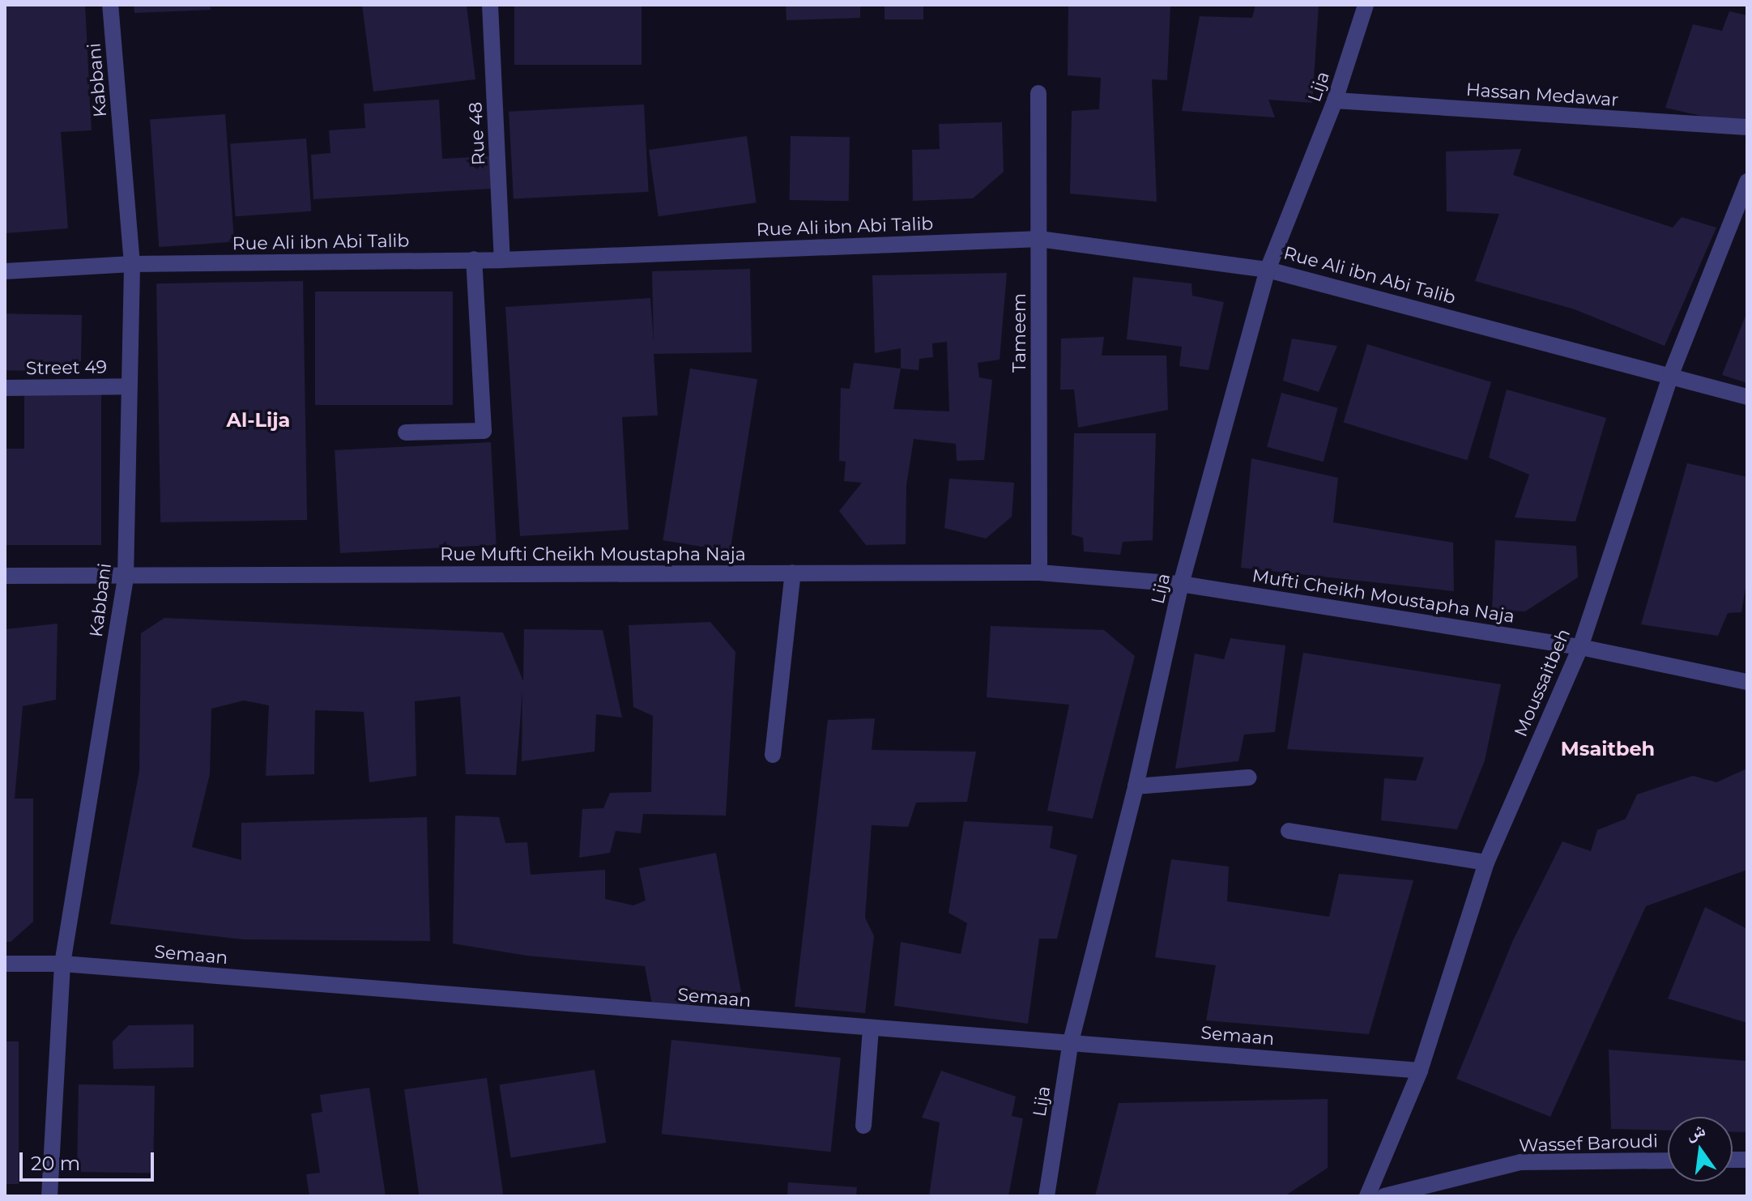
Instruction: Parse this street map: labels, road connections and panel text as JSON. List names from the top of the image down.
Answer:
{
  "streets": {
    "street": [
      "Kabbani",
      "Lija",
      "Hassan Medawar",
      "Rue 48",
      "Rue Ali ibn Abi Talib",
      "Tameem",
      "Street 49",
      "Rue Mufti Cheikh Moustapha Naja",
      "Mufti Cheikh Moustapha Naja",
      "Moussaitbeh",
      "Semaan",
      "Wassef Baroudi"
    ]
  },
  "crossings": [
    ["Kabbani", "Rue Ali ibn Abi Talib"],
    ["Kabbani", "Street 49"],
    ["Kabbani", "Rue Mufti Cheikh Moustapha Naja"],
    ["Kabbani", "Semaan"],
    ["Lija", "Hassan Medawar"],
    ["Lija", "Rue Ali ibn Abi Talib"],
    ["Lija", "Rue Mufti Cheikh Moustapha Naja"],
    ["Lija", "Mufti Cheikh Moustapha Naja"],
    ["Lija", "Semaan"],
    ["Rue 48", "Rue Ali ibn Abi Talib"],
    ["Rue Ali ibn Abi Talib", "Tameem"],
    ["Rue Ali ibn Abi Talib", "Moussaitbeh"],
    ["Tameem", "Rue Mufti Cheikh Moustapha Naja"],
    ["Rue Mufti Cheikh Moustapha Naja", "Mufti Cheikh Moustapha Naja"],
    ["Mufti Cheikh Moustapha Naja", "Moussaitbeh"],
    ["Moussaitbeh", "Semaan"]
  ],
  "districts": ["Al-Lija", "Msaitbeh"],
  "scale_bar": "20 m",
  "north": "top"
}
